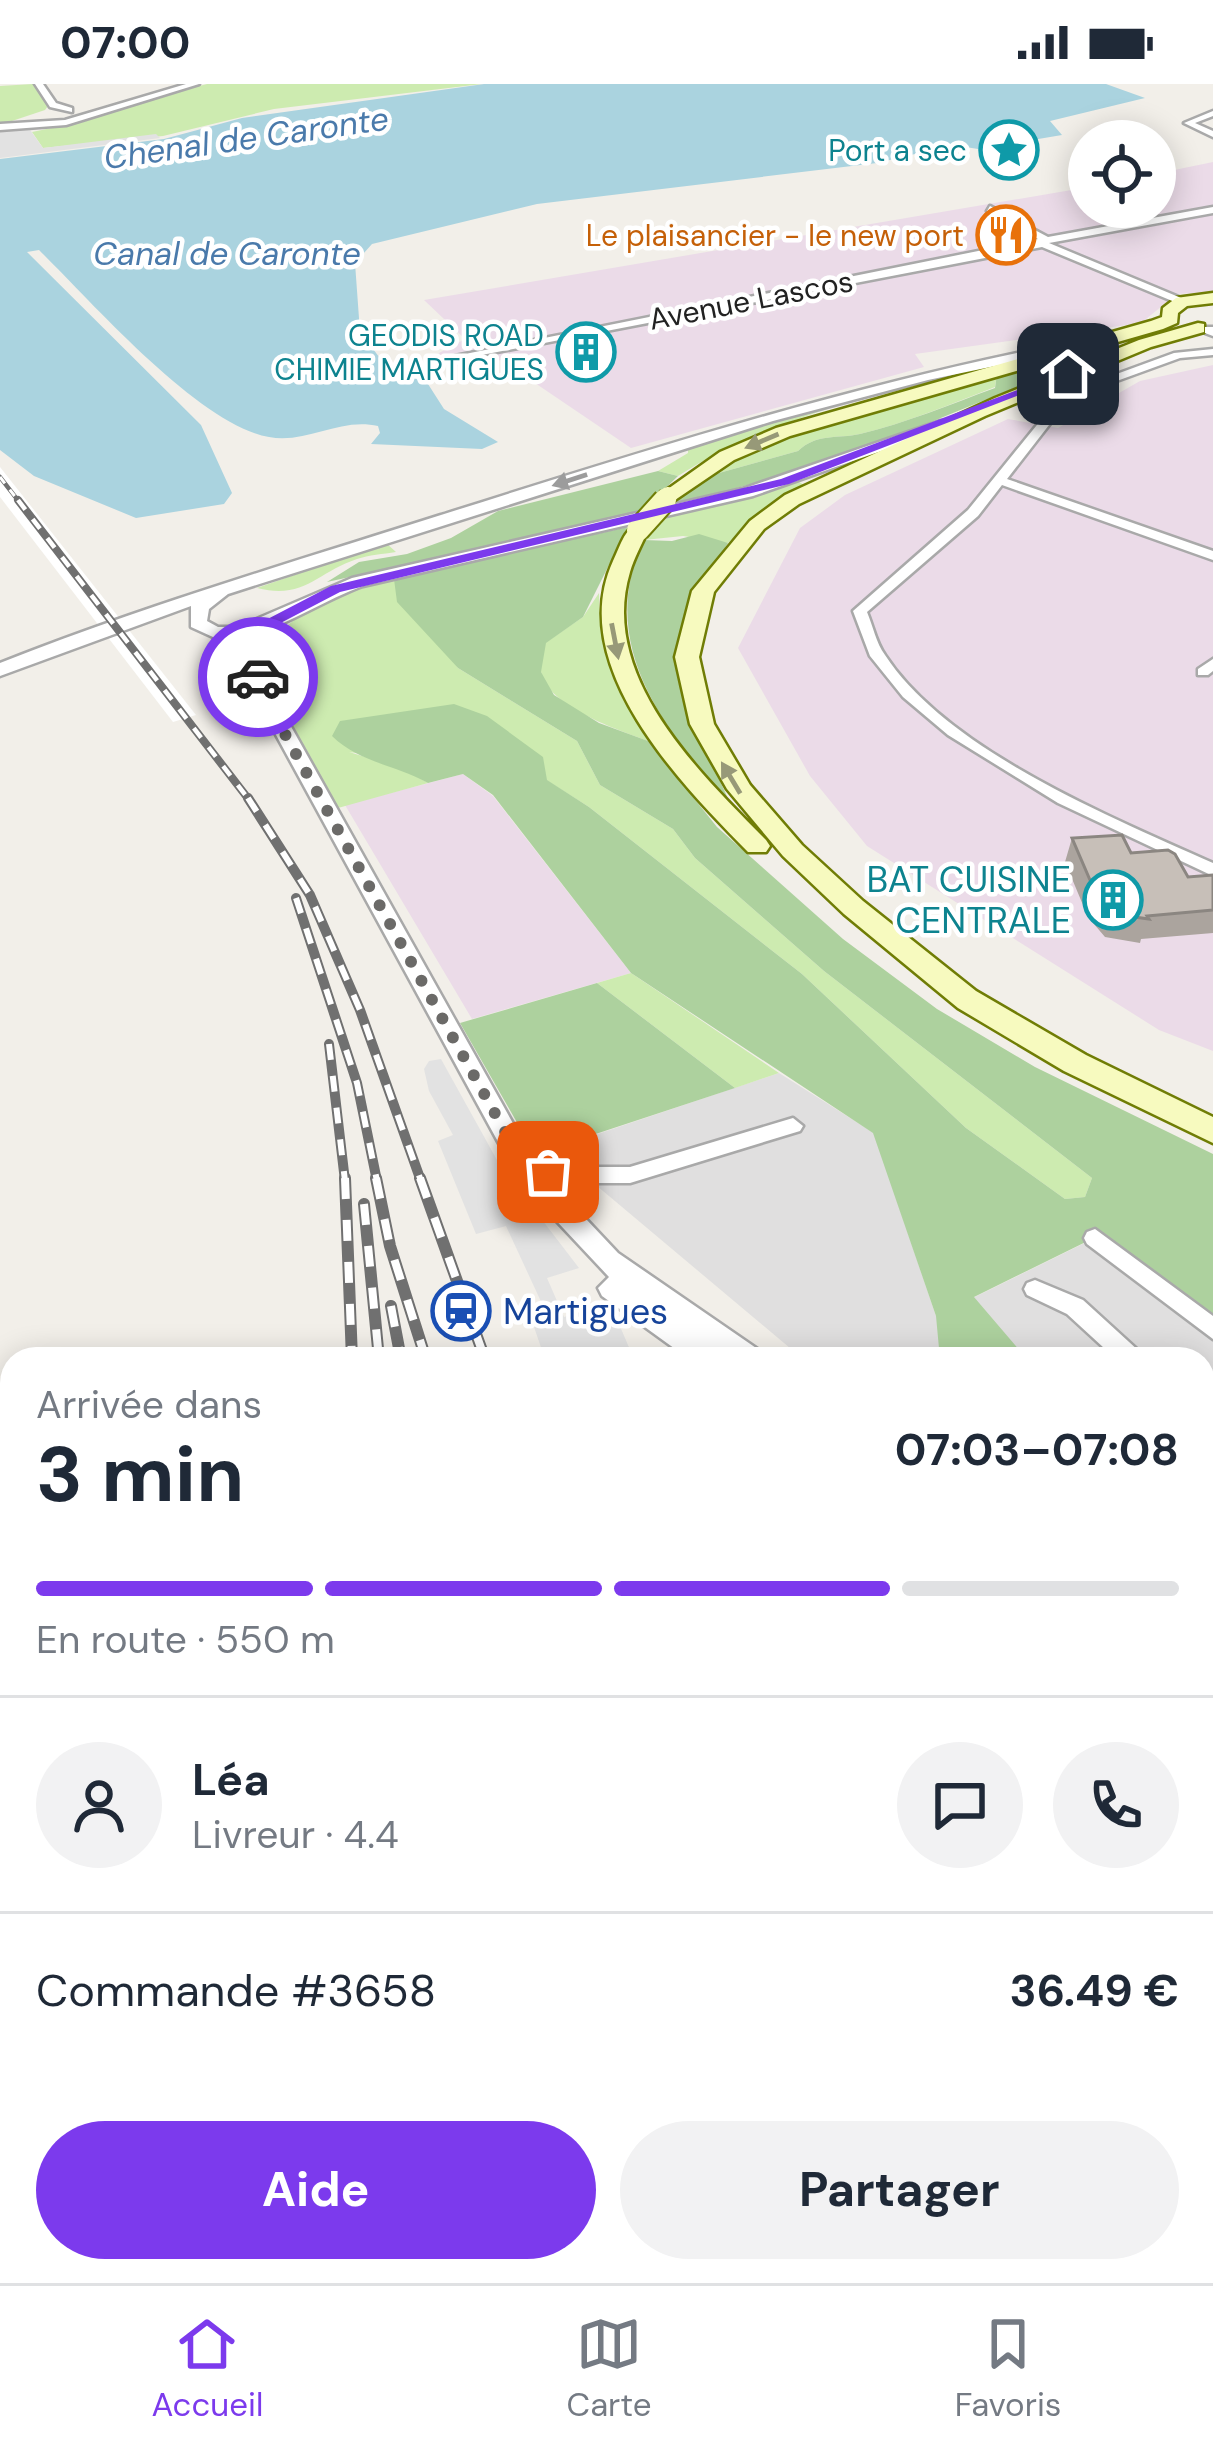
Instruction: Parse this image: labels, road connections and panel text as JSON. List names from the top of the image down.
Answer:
{
  "streets": {
    "street": ["Avenue Lascos"]
  },
  "water": ["Chenal de Caronte", "Canal de Caronte"],
  "places": {
    "place": ["Port a sec"],
    "restaurant": ["Le plaisancier - le new port"],
    "building": ["GEODIS ROAD CHIMIE MARTIGUES", "BAT CUISINE CENTRALE"],
    "station": ["Martigues"]
  },
  "page": {
    "status": "07:00",
    "heading": ["3 min", "Arrivée dans", "07:03–07:08"],
    "panel": [
      "Léa",
      "Livreur · 4.4",
      "Commande #3658",
      "36.49 €"
    ],
    "bar": "En route · 550 m",
    "buttons": ["Aide", "Partager"],
    "tabs": ["Accueil", "Carte", "Favoris"]
  }
}
